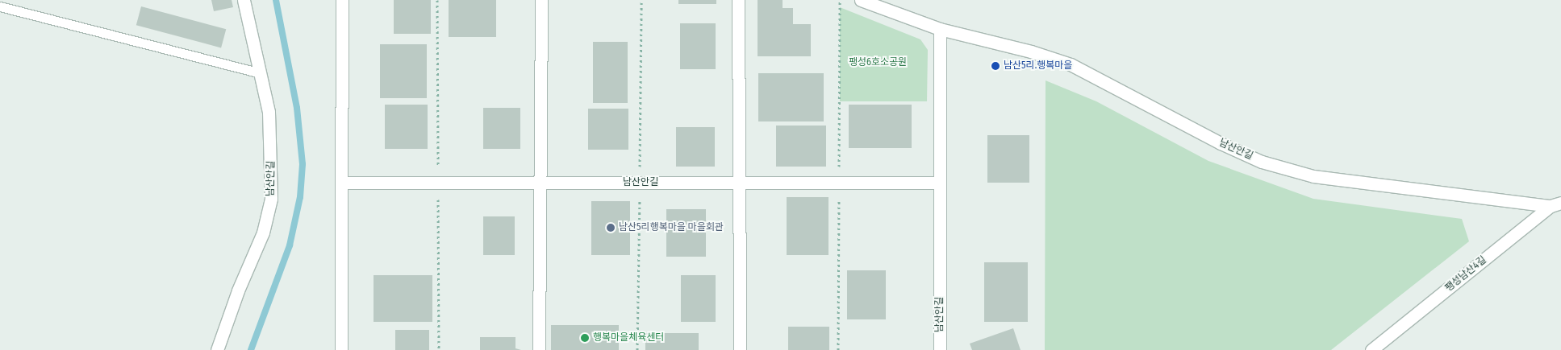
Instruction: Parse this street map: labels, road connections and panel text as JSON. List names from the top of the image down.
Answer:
{
  "streets": {
    "street": ["남산안길", "팽성남산4길"]
  },
  "crossings": [
    ["남산안길", "팽성남산4길"]
  ],
  "parks": ["팽성6호소공원"],
  "places": ["남산5리.행복마을", "남산5리행복마을 마을회관", "행복마을체육센터"]
}
